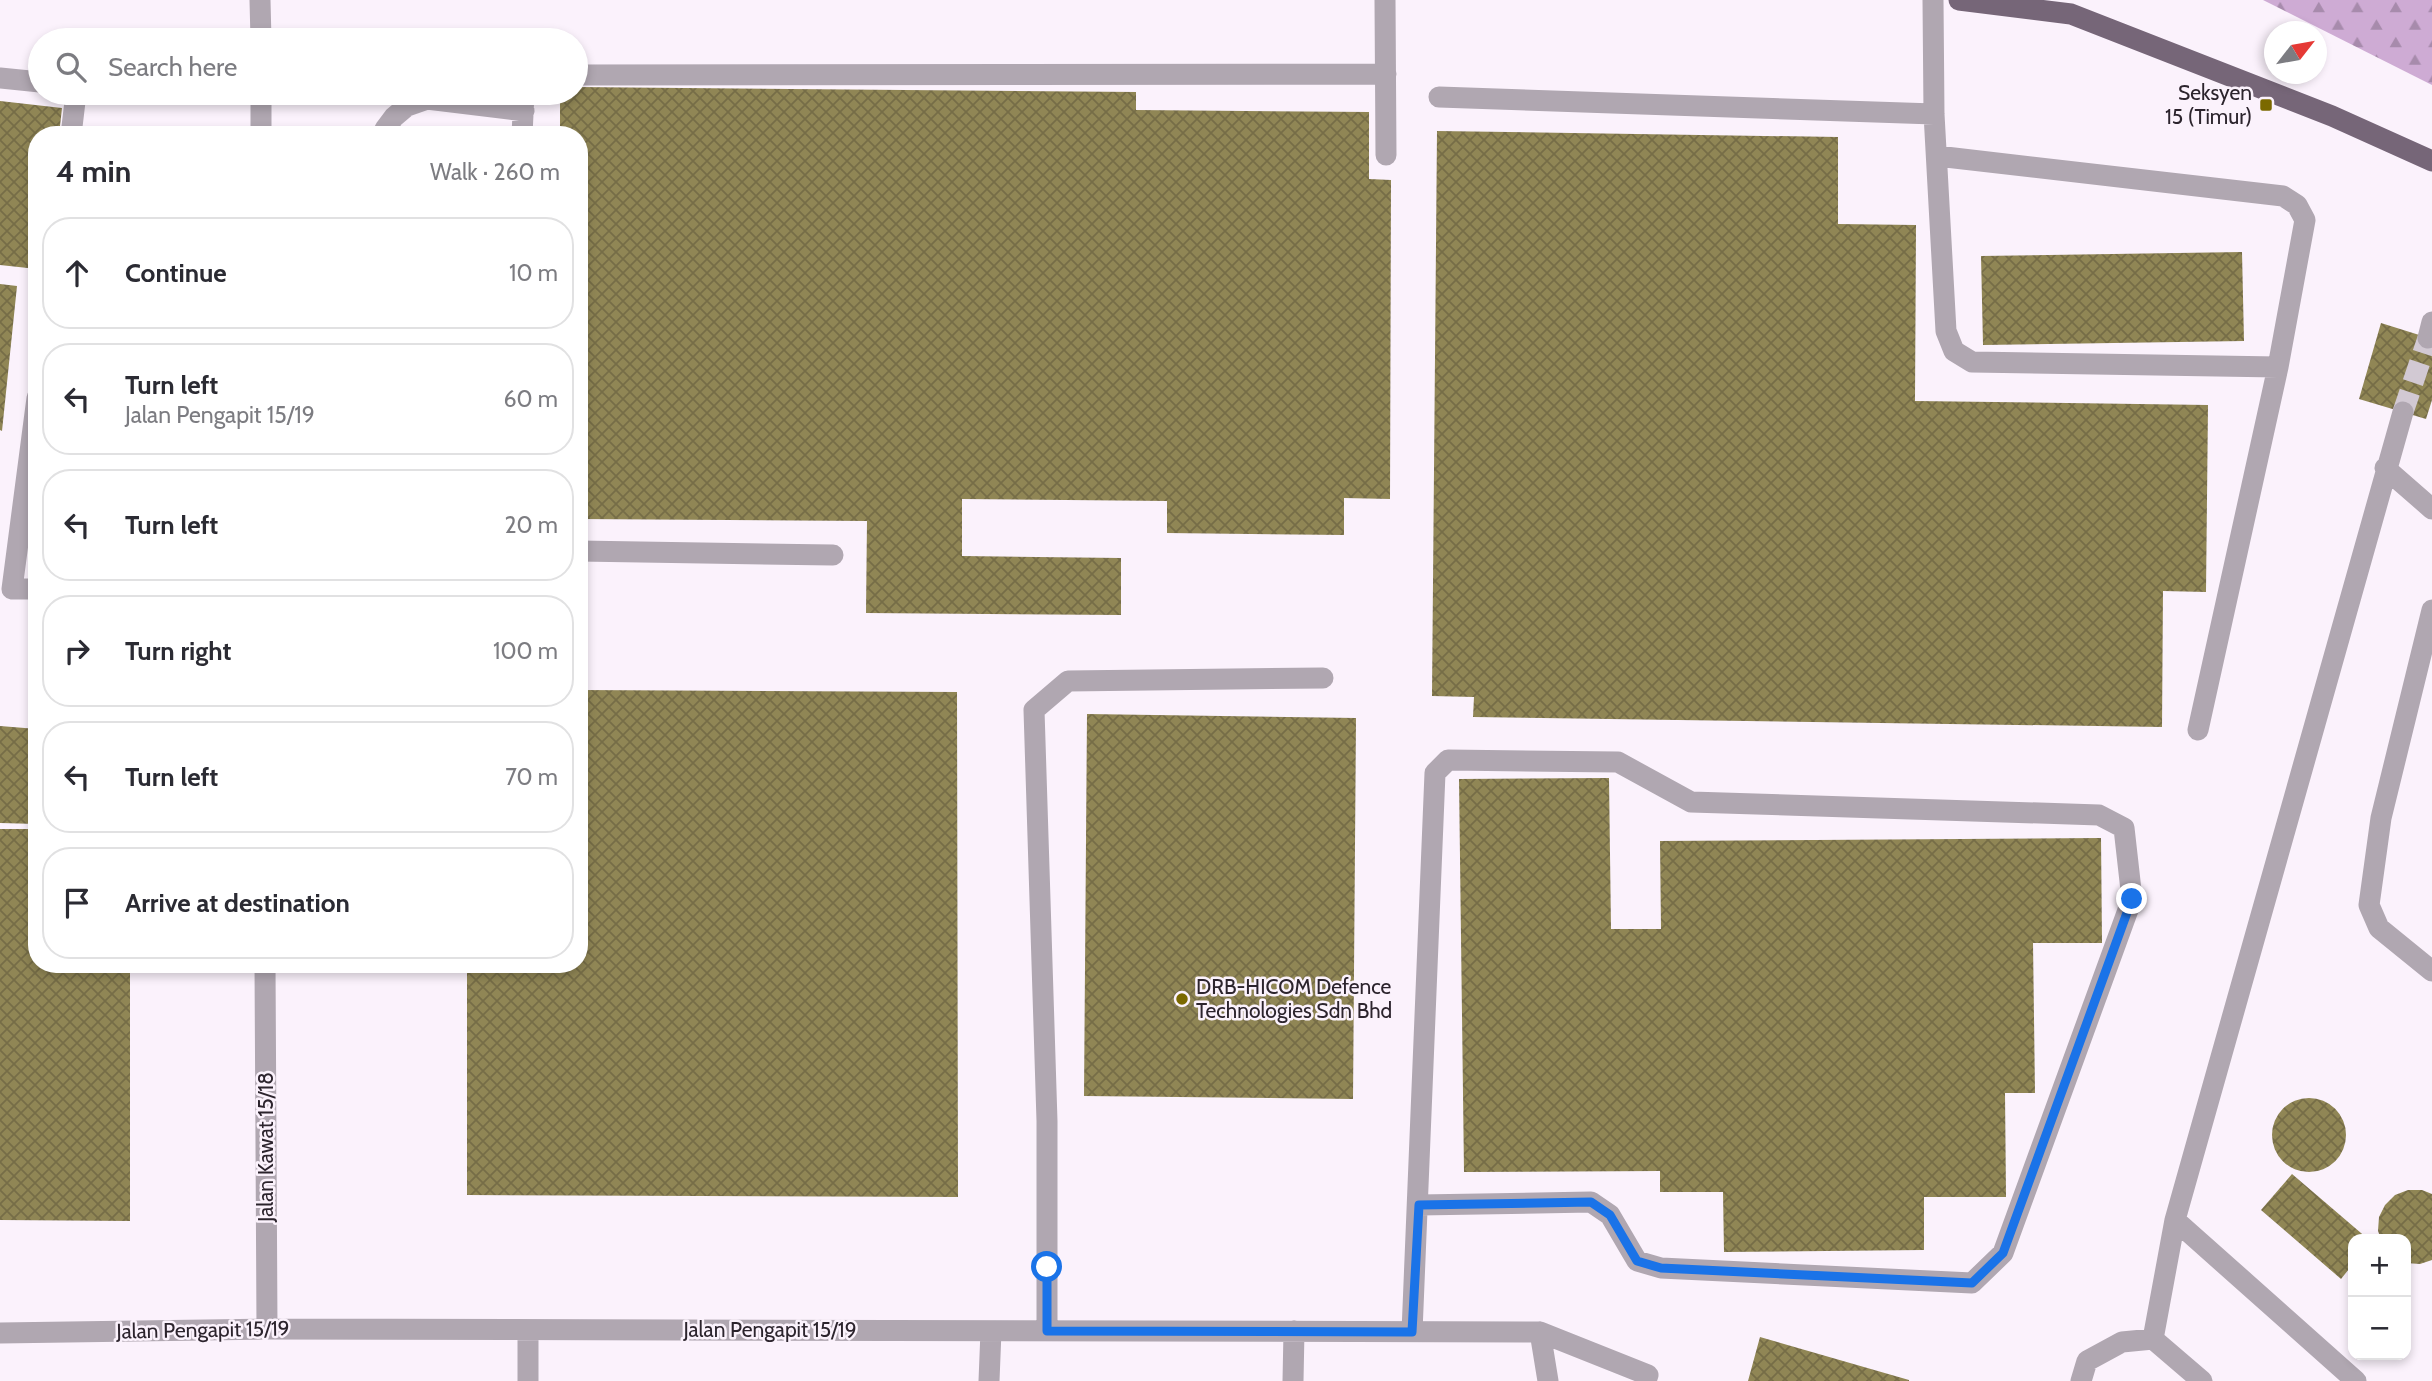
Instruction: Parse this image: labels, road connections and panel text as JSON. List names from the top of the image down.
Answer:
{
  "streets": {
    "street": ["Jalan Kawat 15/18", "Jalan Pengapit 15/19"]
  },
  "crossings": [
    ["Jalan Kawat 15/18", "Jalan Pengapit 15/19"]
  ],
  "places": {
    "transit": ["Seksyen 15 (Timur)"],
    "other": ["DRB-HICOM Defence Technologies Sdn Bhd"]
  },
  "north": "top right",
  "page": {
    "search": "Search here",
    "heading": ["4 min", "Walk · 260 m"],
    "list": [
      ["Continue", "10 m"],
      ["Turn left", "Jalan Pengapit 15/19", "60 m"],
      ["Turn left", "20 m"],
      ["Turn right", "100 m"],
      ["Turn left", "70 m"],
      "Arrive at destination"
    ],
    "map_buttons": ["+", "−"]
  }
}
